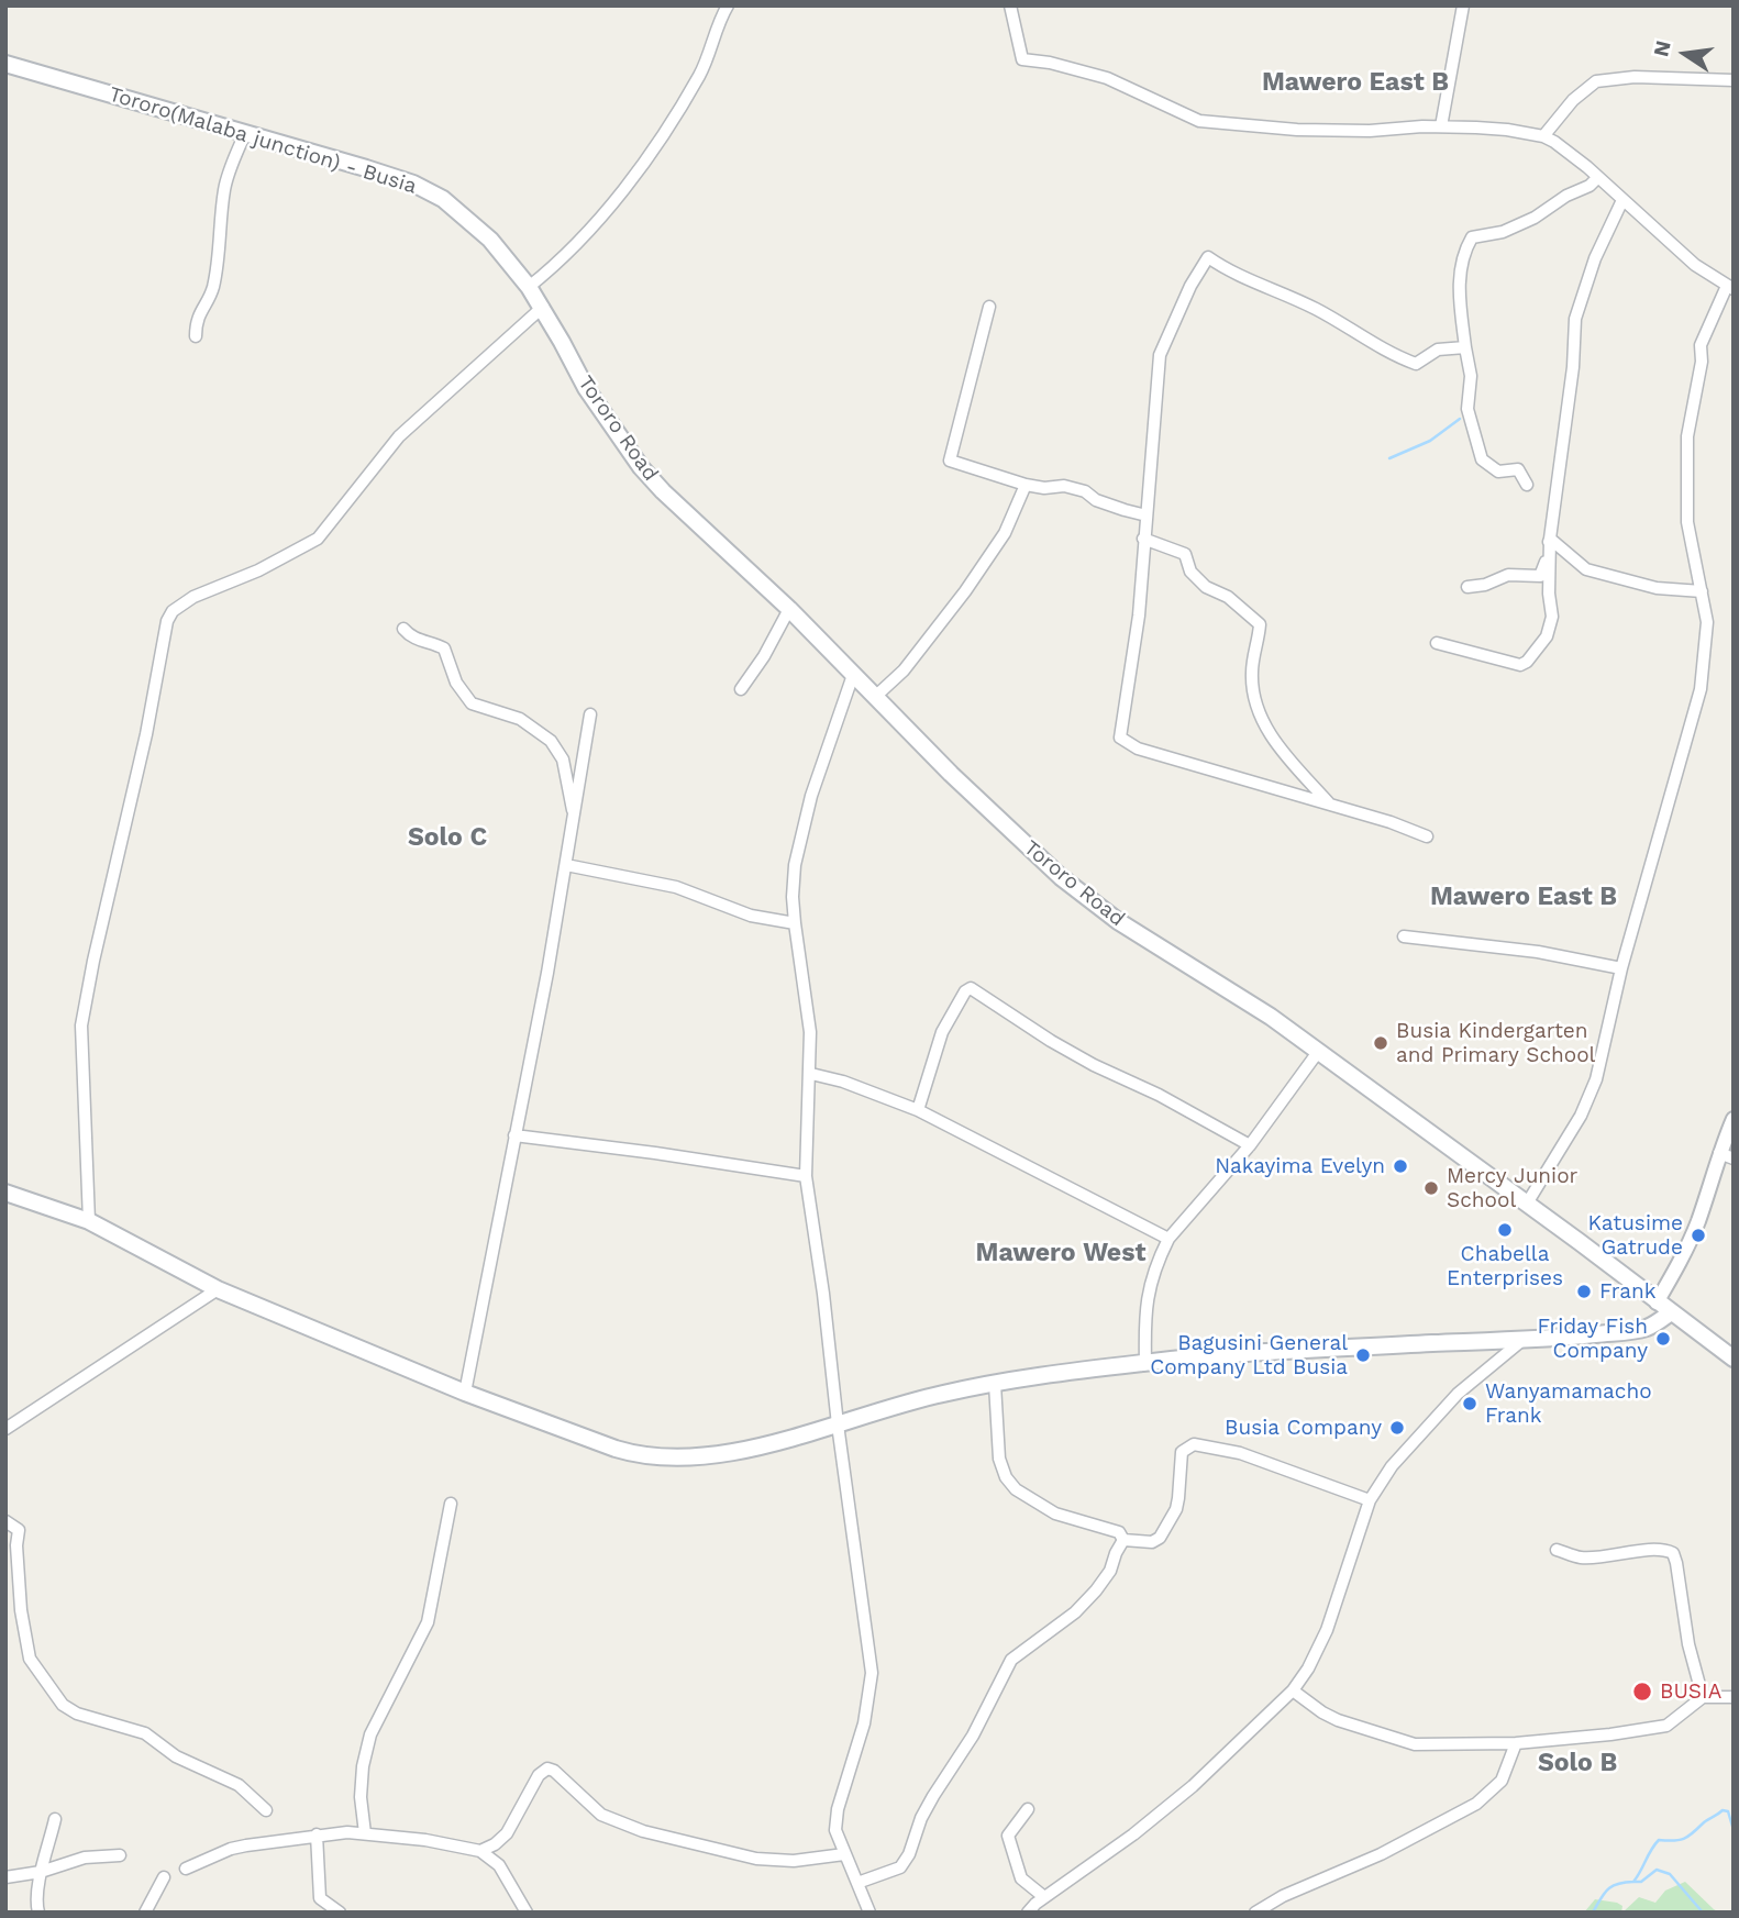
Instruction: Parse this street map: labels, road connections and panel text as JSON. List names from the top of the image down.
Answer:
{
  "streets": {
    "main road": ["Tororo(Malaba junction) - Busia", "Tororo Road"]
  },
  "crossings": [
    ["Tororo(Malaba junction) - Busia", "Tororo Road"]
  ],
  "districts": [
    "Mawero East B",
    "Solo C",
    "Mawero East B",
    "Mawero West",
    "Solo B"
  ],
  "places": [
    "Busia Kindergarten and Primary School",
    "Nakayima Evelyn",
    "Mercy Junior School",
    "Chabella Enterprises",
    "Katusime Gatrude",
    "Frank",
    "Friday Fish Company",
    "Bagusini General Company Ltd Busia",
    "Wanyamamacho Frank",
    "Busia Company",
    "BUSIA"
  ],
  "north": "left"
}
